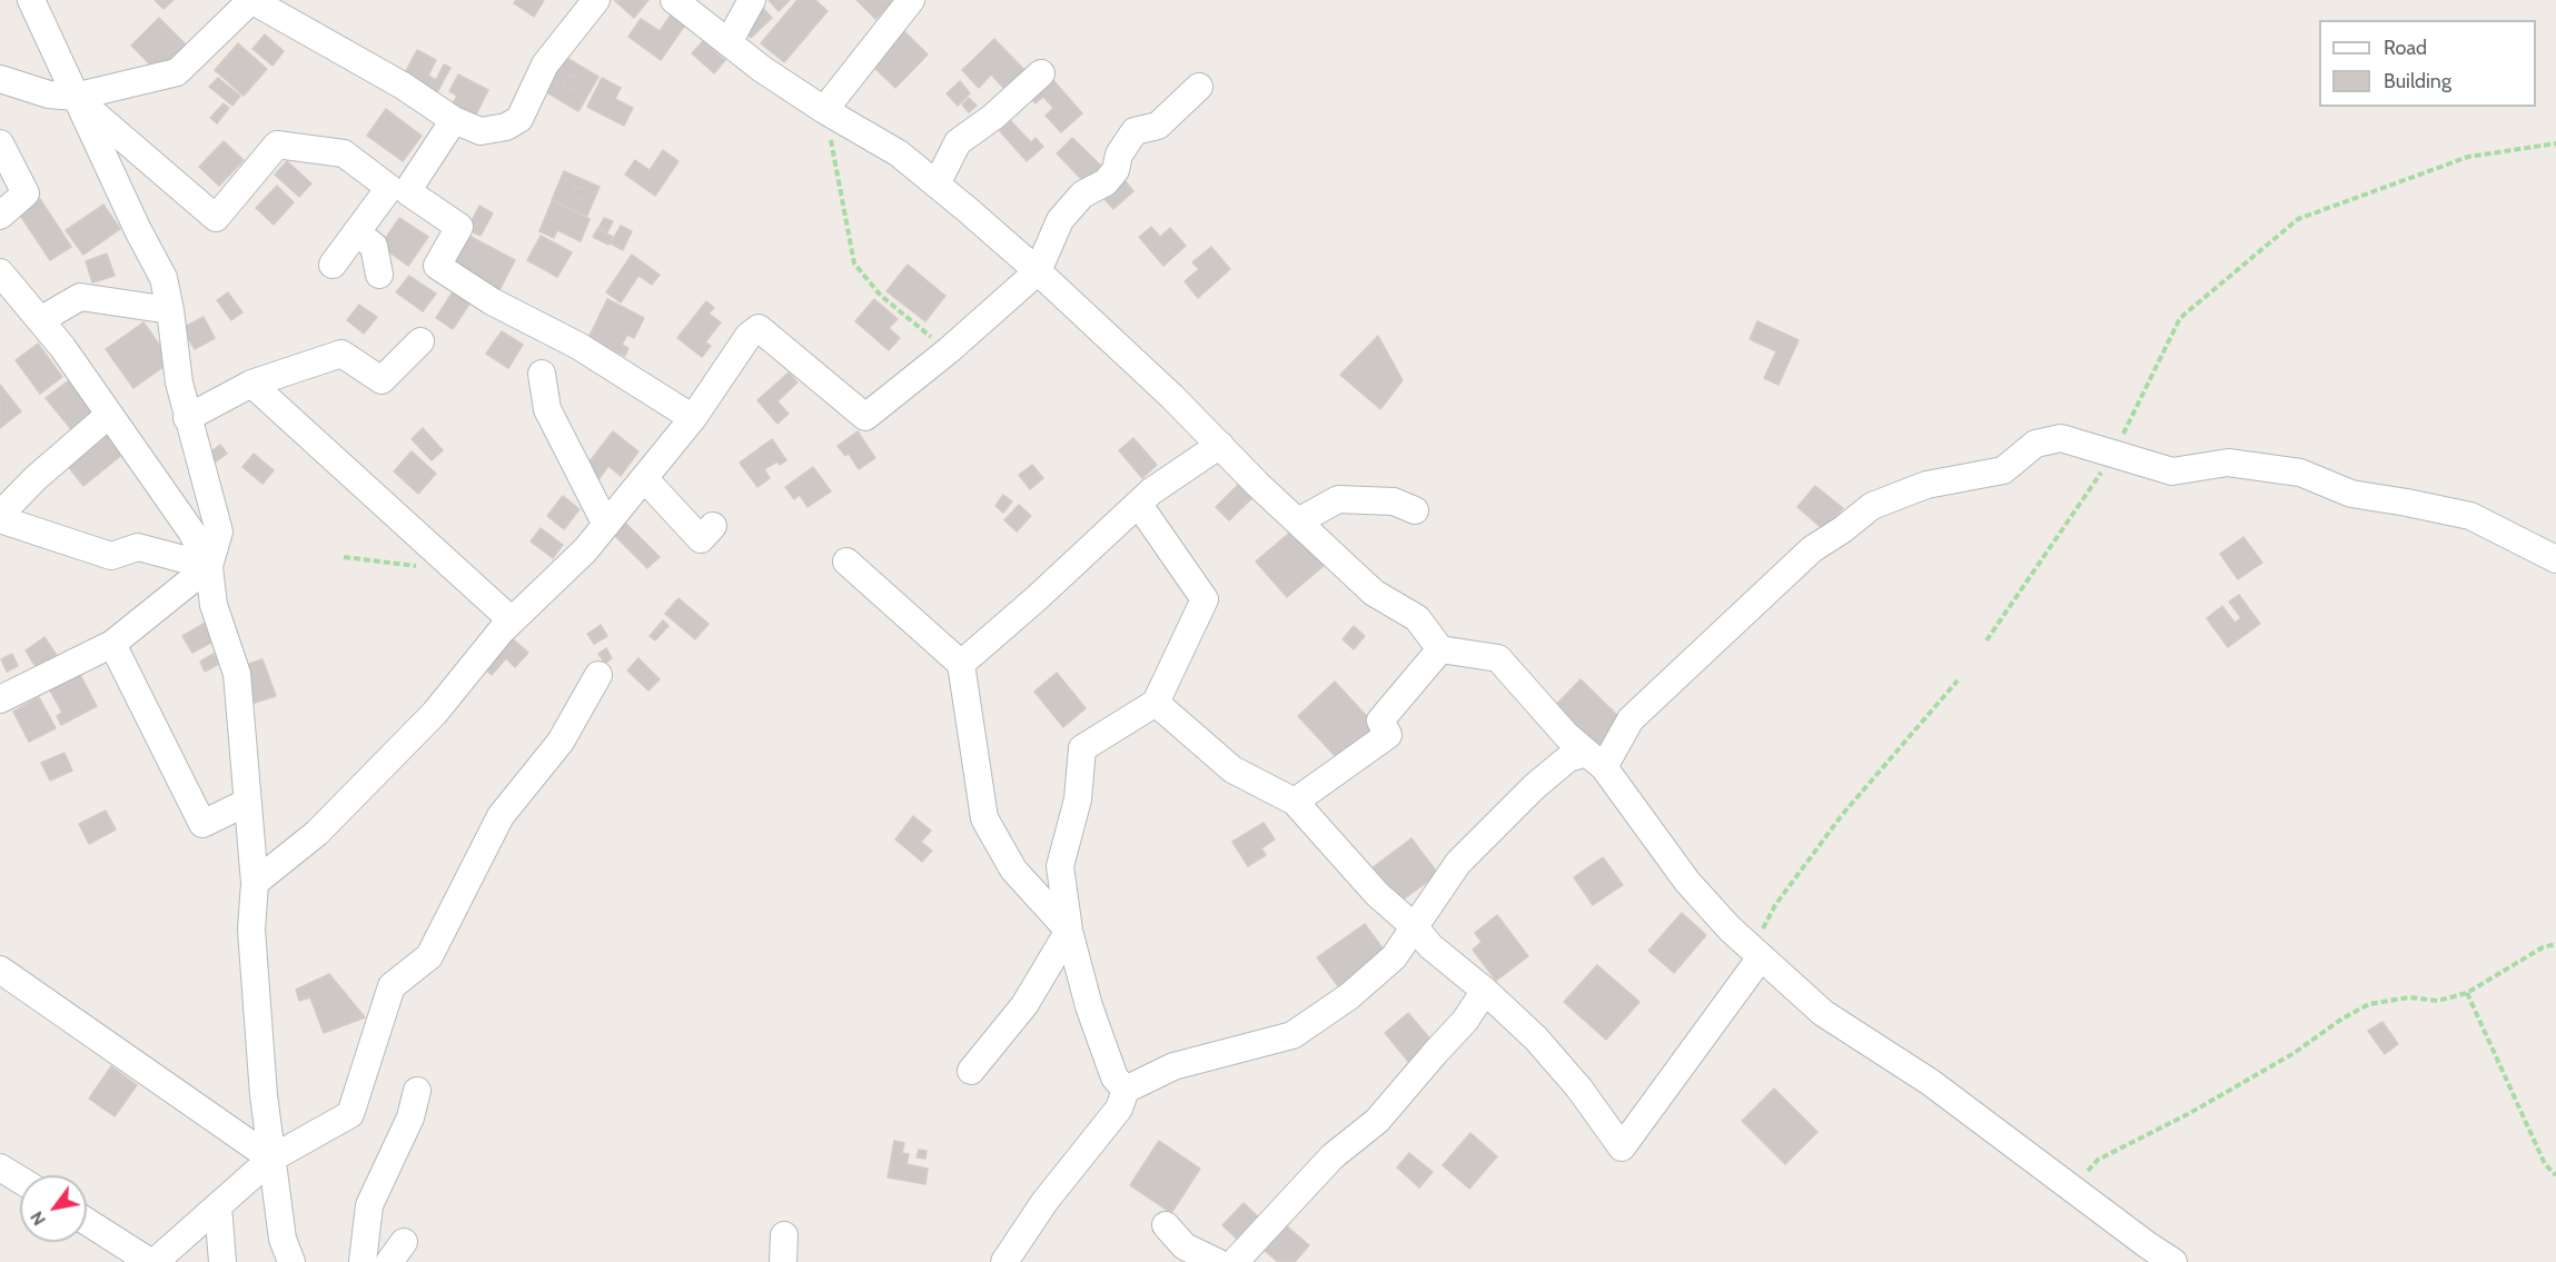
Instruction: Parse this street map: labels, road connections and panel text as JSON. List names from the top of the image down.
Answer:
{
  "legend": ["Road", "Building"],
  "north": "bottom left"
}
